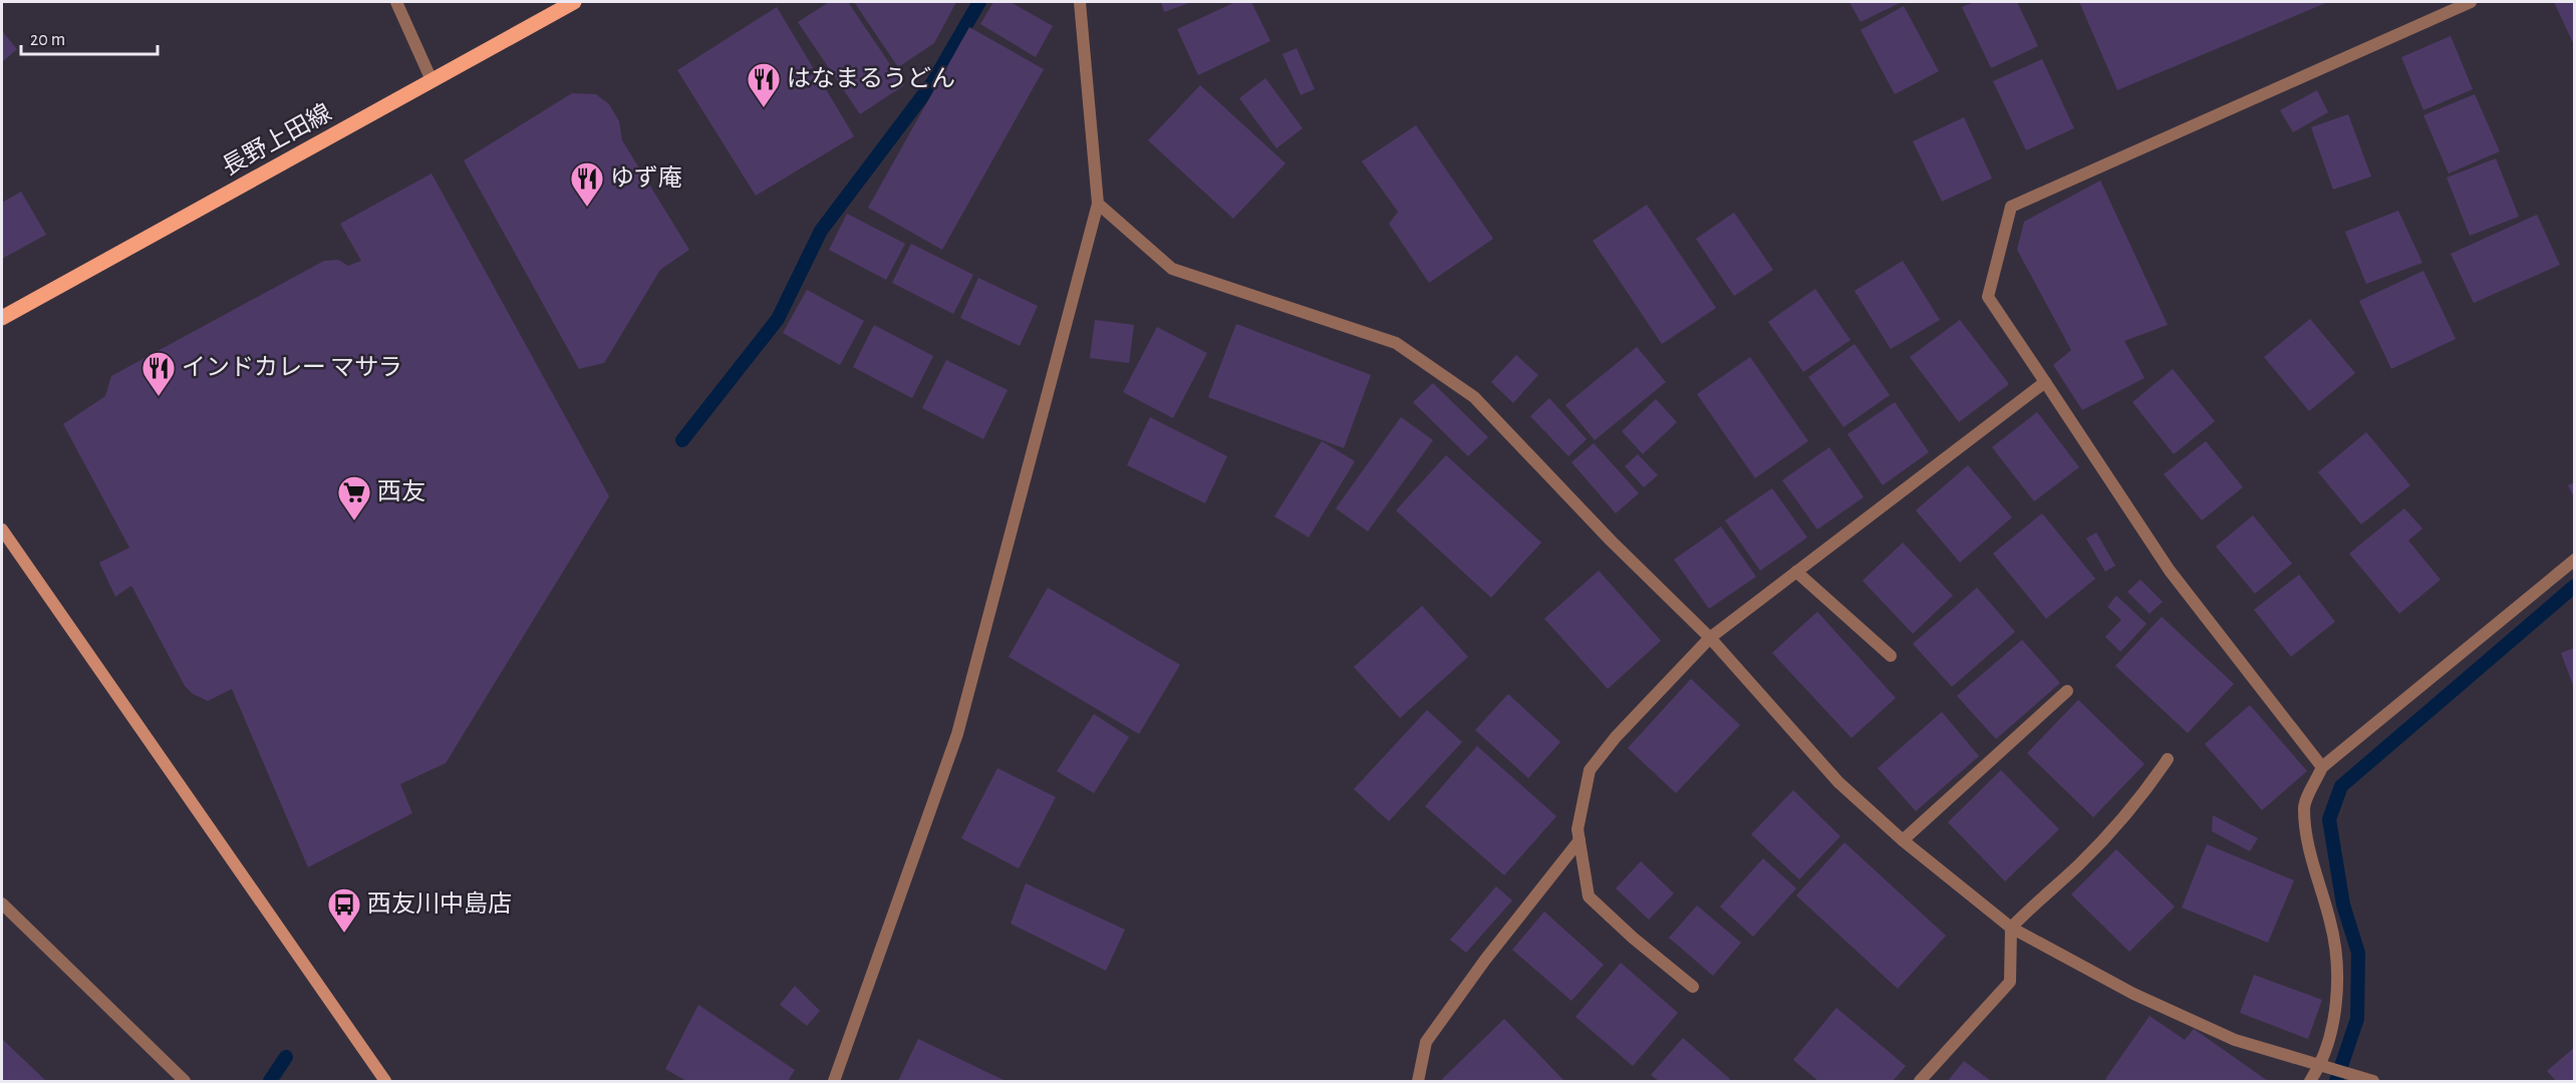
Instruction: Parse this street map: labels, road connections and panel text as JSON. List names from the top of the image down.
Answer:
{
  "streets": {
    "main road": ["長野上田線"]
  },
  "places": {
    "restaurant": ["はなまるうどん", "ゆず庵", "インドカレー マサラ"],
    "supermarket": ["西友"],
    "bus stop": ["西友川中島店"]
  },
  "scale_bar": "20 m"
}
